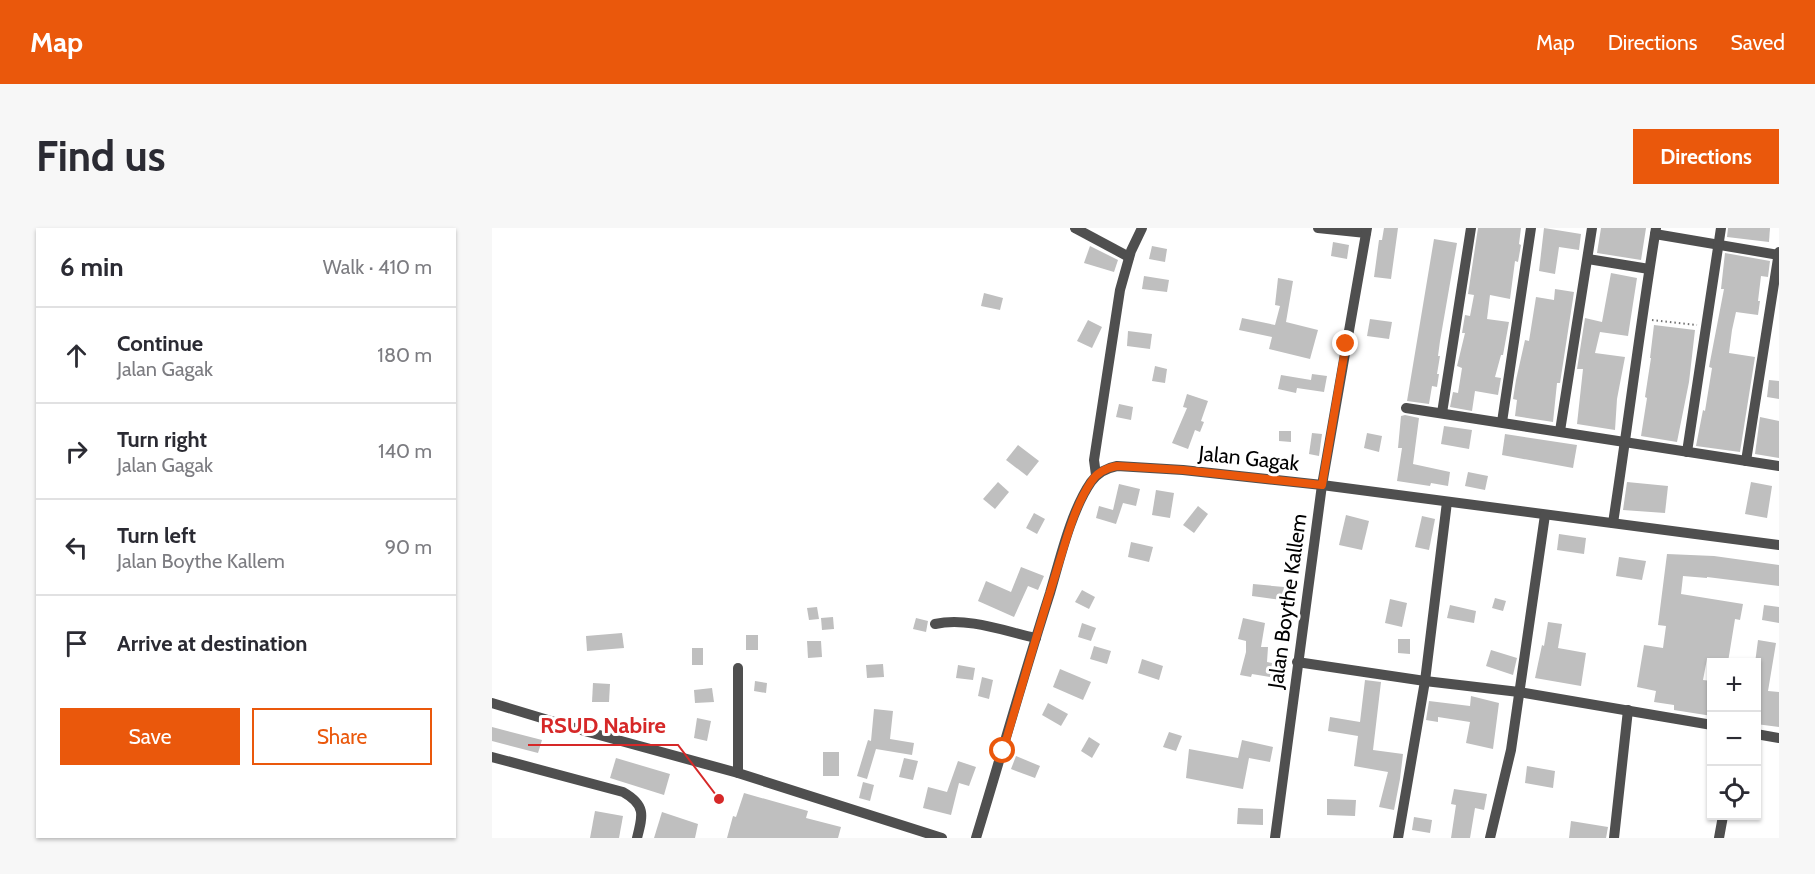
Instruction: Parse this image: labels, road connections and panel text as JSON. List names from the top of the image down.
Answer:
{
  "streets": {
    "street": ["Jalan Gagak", "Jalan Boythe Kallem"]
  },
  "crossings": [
    ["Jalan Gagak", "Jalan Boythe Kallem"]
  ],
  "places": ["RSUD Nabire"],
  "page": {
    "header": "Map",
    "nav": ["Map", "Directions", "Saved"],
    "buttons": [
      "Directions",
      ["Save", "Share"]
    ],
    "title": "Find us",
    "heading": ["6 min", "Walk · 410 m"],
    "list": [
      ["Continue", "Jalan Gagak", "180 m"],
      ["Turn right", "Jalan Gagak", "140 m"],
      ["Turn left", "Jalan Boythe Kallem", "90 m"],
      "Arrive at destination"
    ],
    "map_buttons": ["+", "−"]
  }
}
